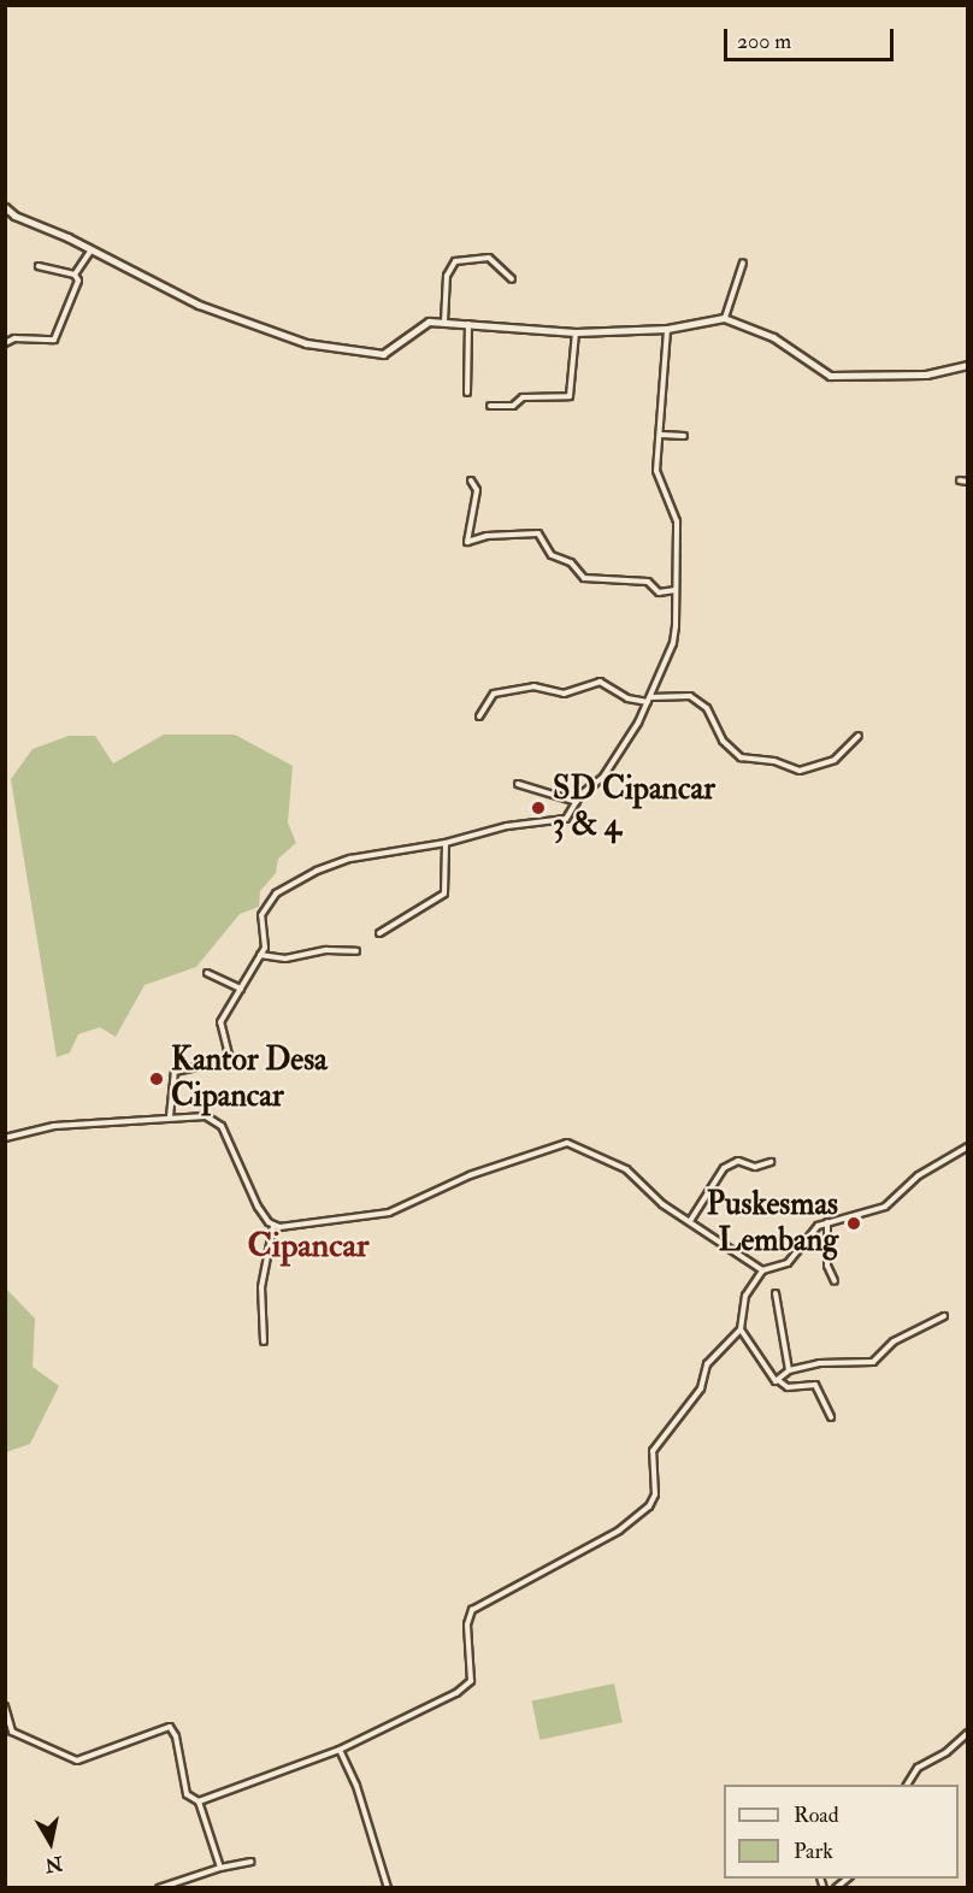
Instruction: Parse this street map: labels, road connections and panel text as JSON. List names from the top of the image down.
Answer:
{
  "districts": ["Cipancar"],
  "places": ["SD Cipancar 3 & 4", "Kantor Desa Cipancar", "Puskesmas Lembang"],
  "legend": ["Road", "Park"],
  "scale_bar": "200 m",
  "north": "bottom"
}
